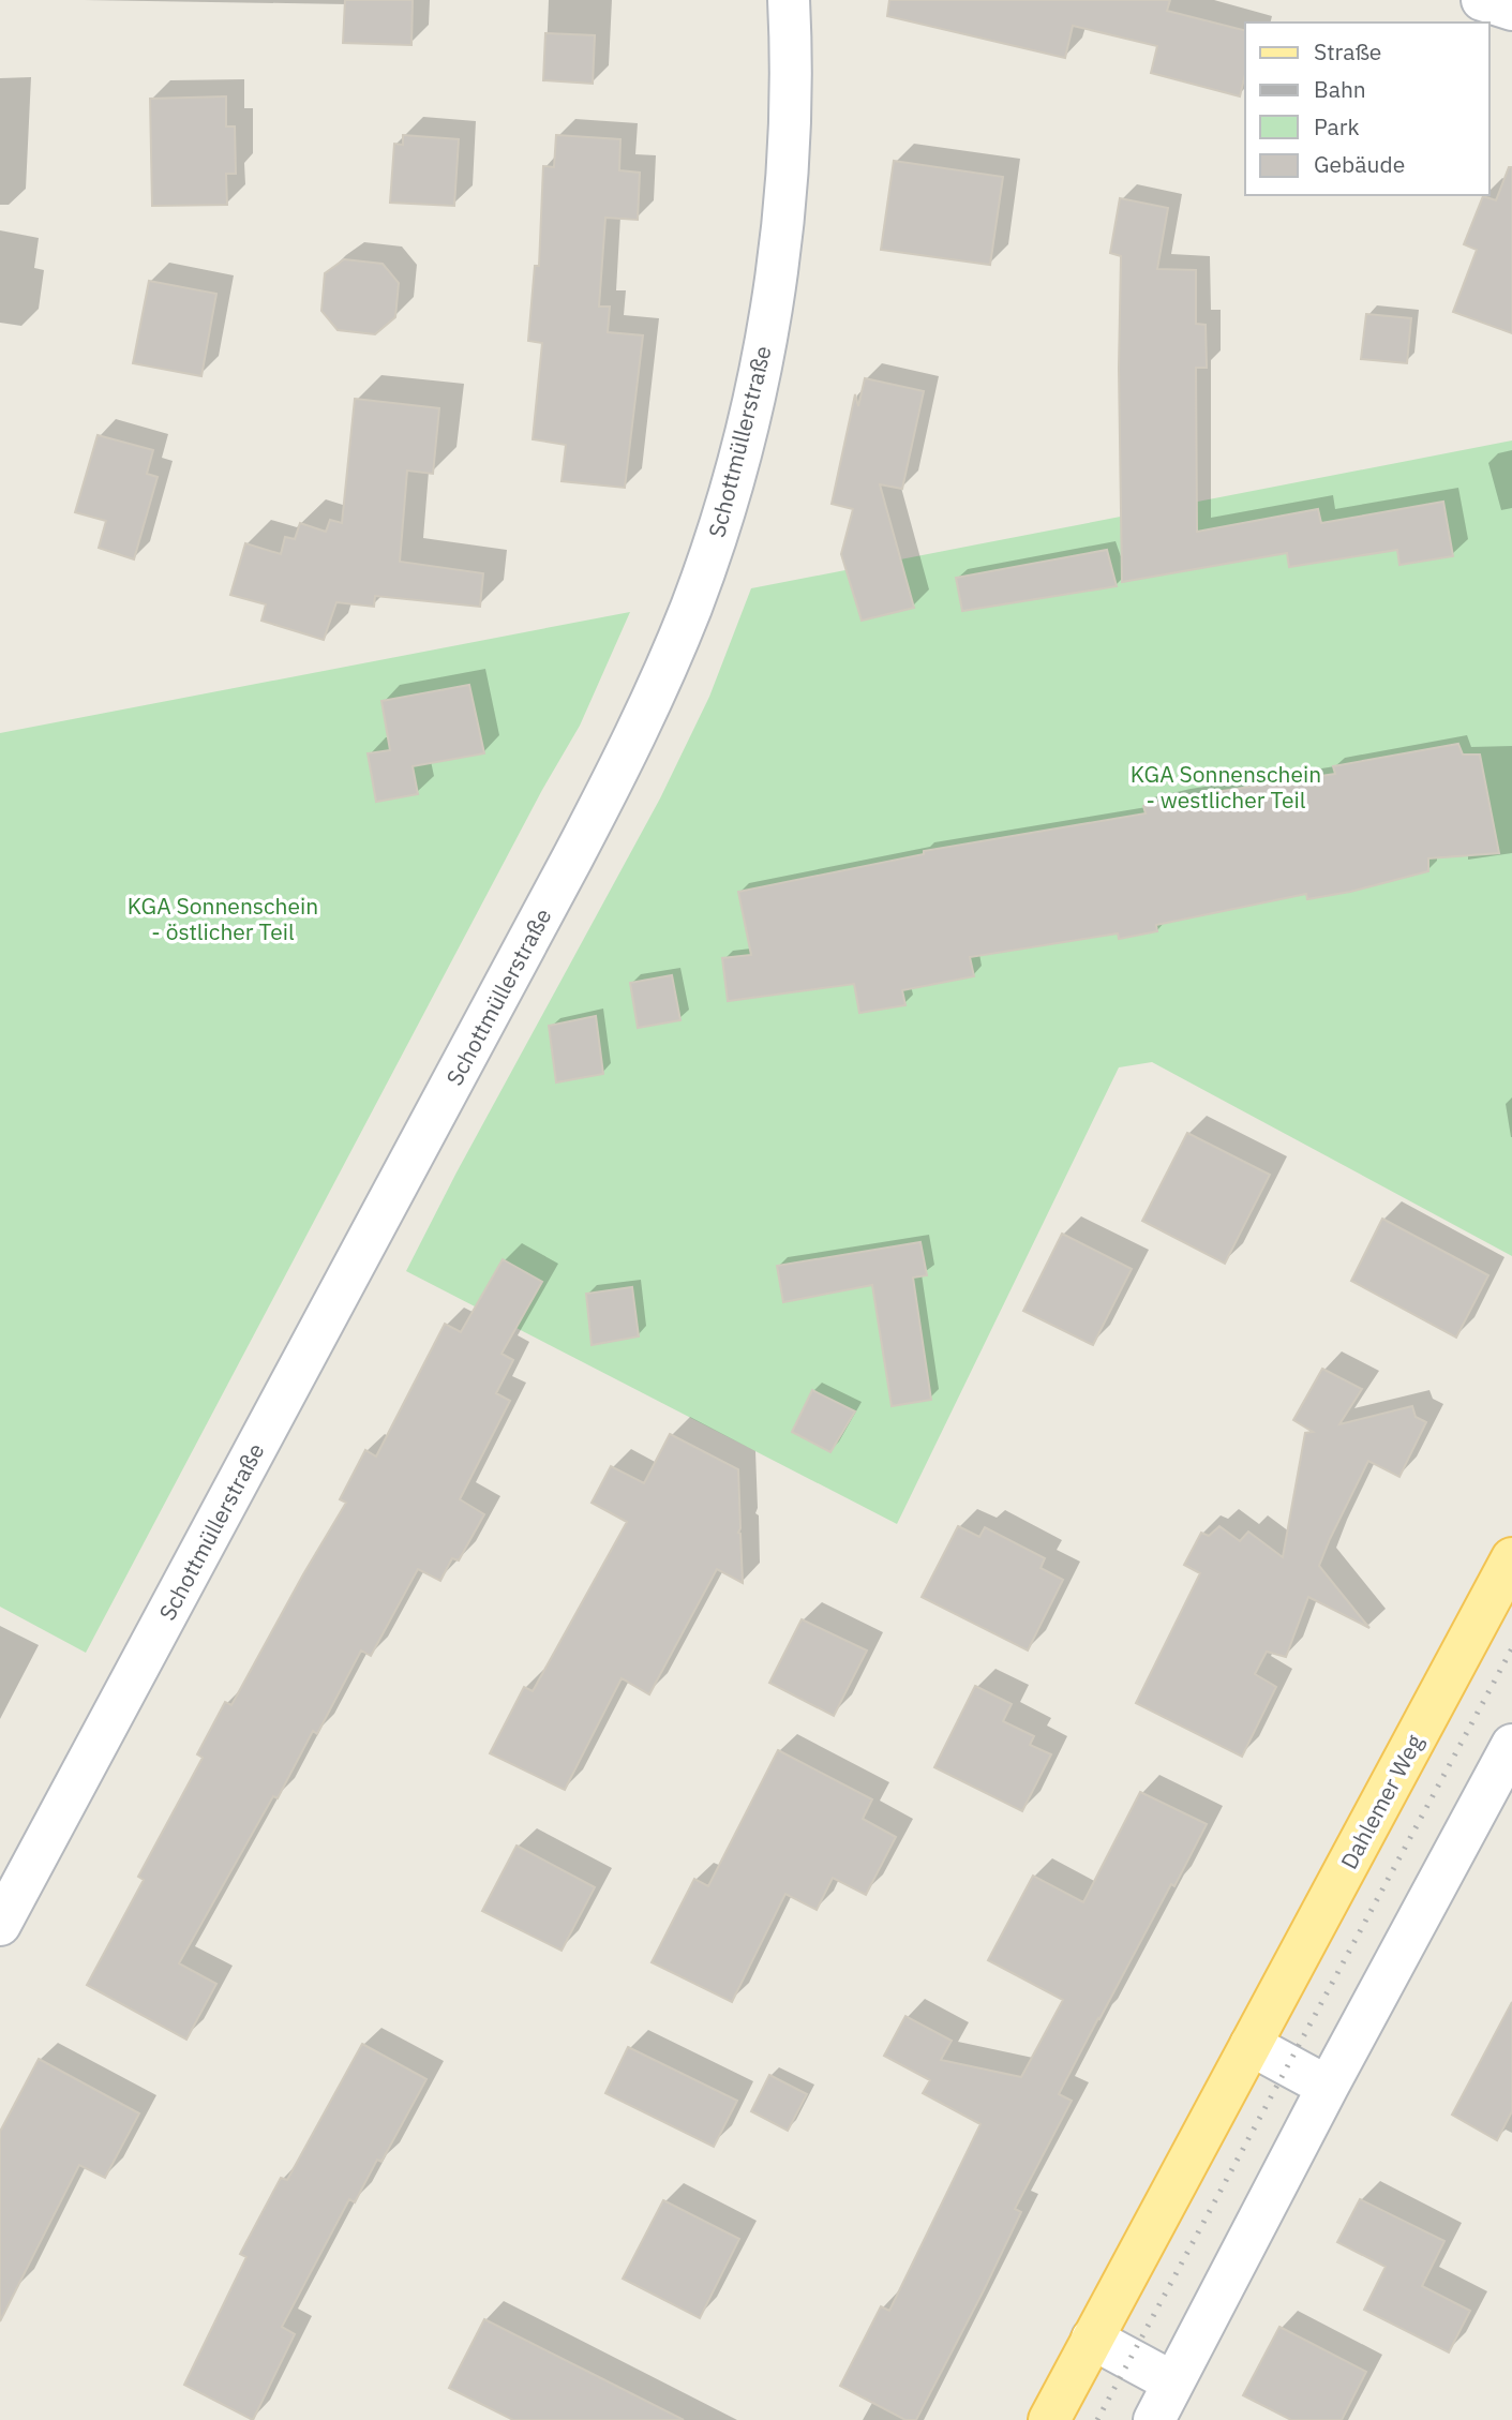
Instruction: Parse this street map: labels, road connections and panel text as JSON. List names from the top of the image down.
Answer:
{
  "streets": {
    "main road": ["Dahlemer Weg"],
    "street": ["Schottmüllerstraße"]
  },
  "parks": ["KGA Sonnenschein - westlicher Teil", "KGA Sonnenschein - östlicher Teil"],
  "legend": [
    "Straße",
    "Bahn",
    "Park",
    "Gebäude"
  ]
}
